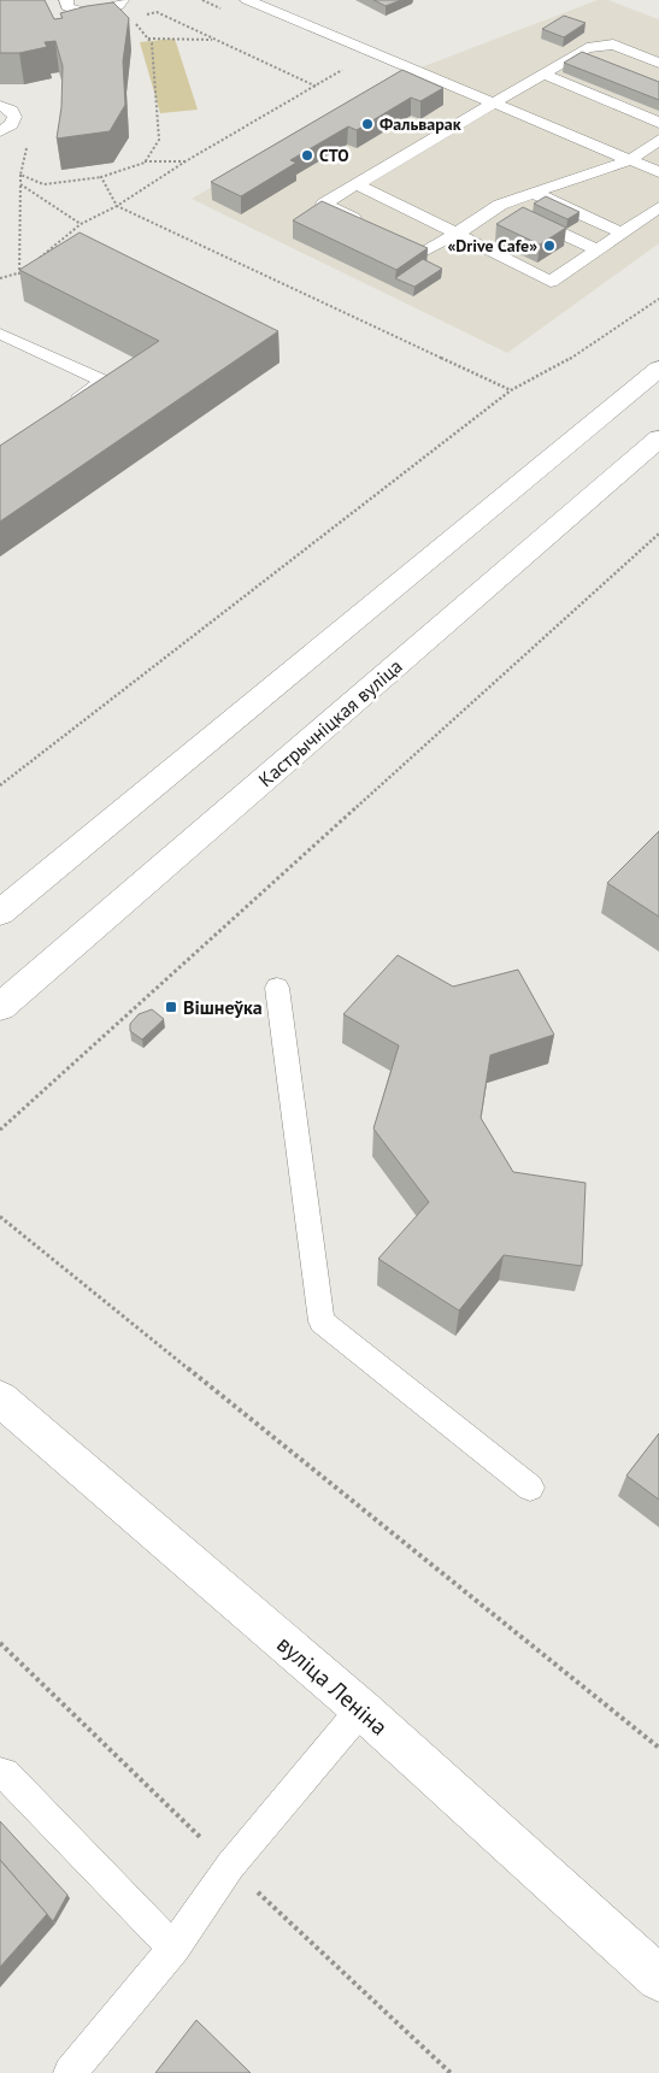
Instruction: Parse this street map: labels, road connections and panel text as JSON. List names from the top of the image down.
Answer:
{
  "streets": {
    "main road": ["Кастрычніцкая вуліца", "вуліца Леніна"]
  },
  "places": {
    "other": ["Фальварак", "СТО", "«Drive Cafe»"],
    "transit": ["Вішнеўка"]
  }
}
